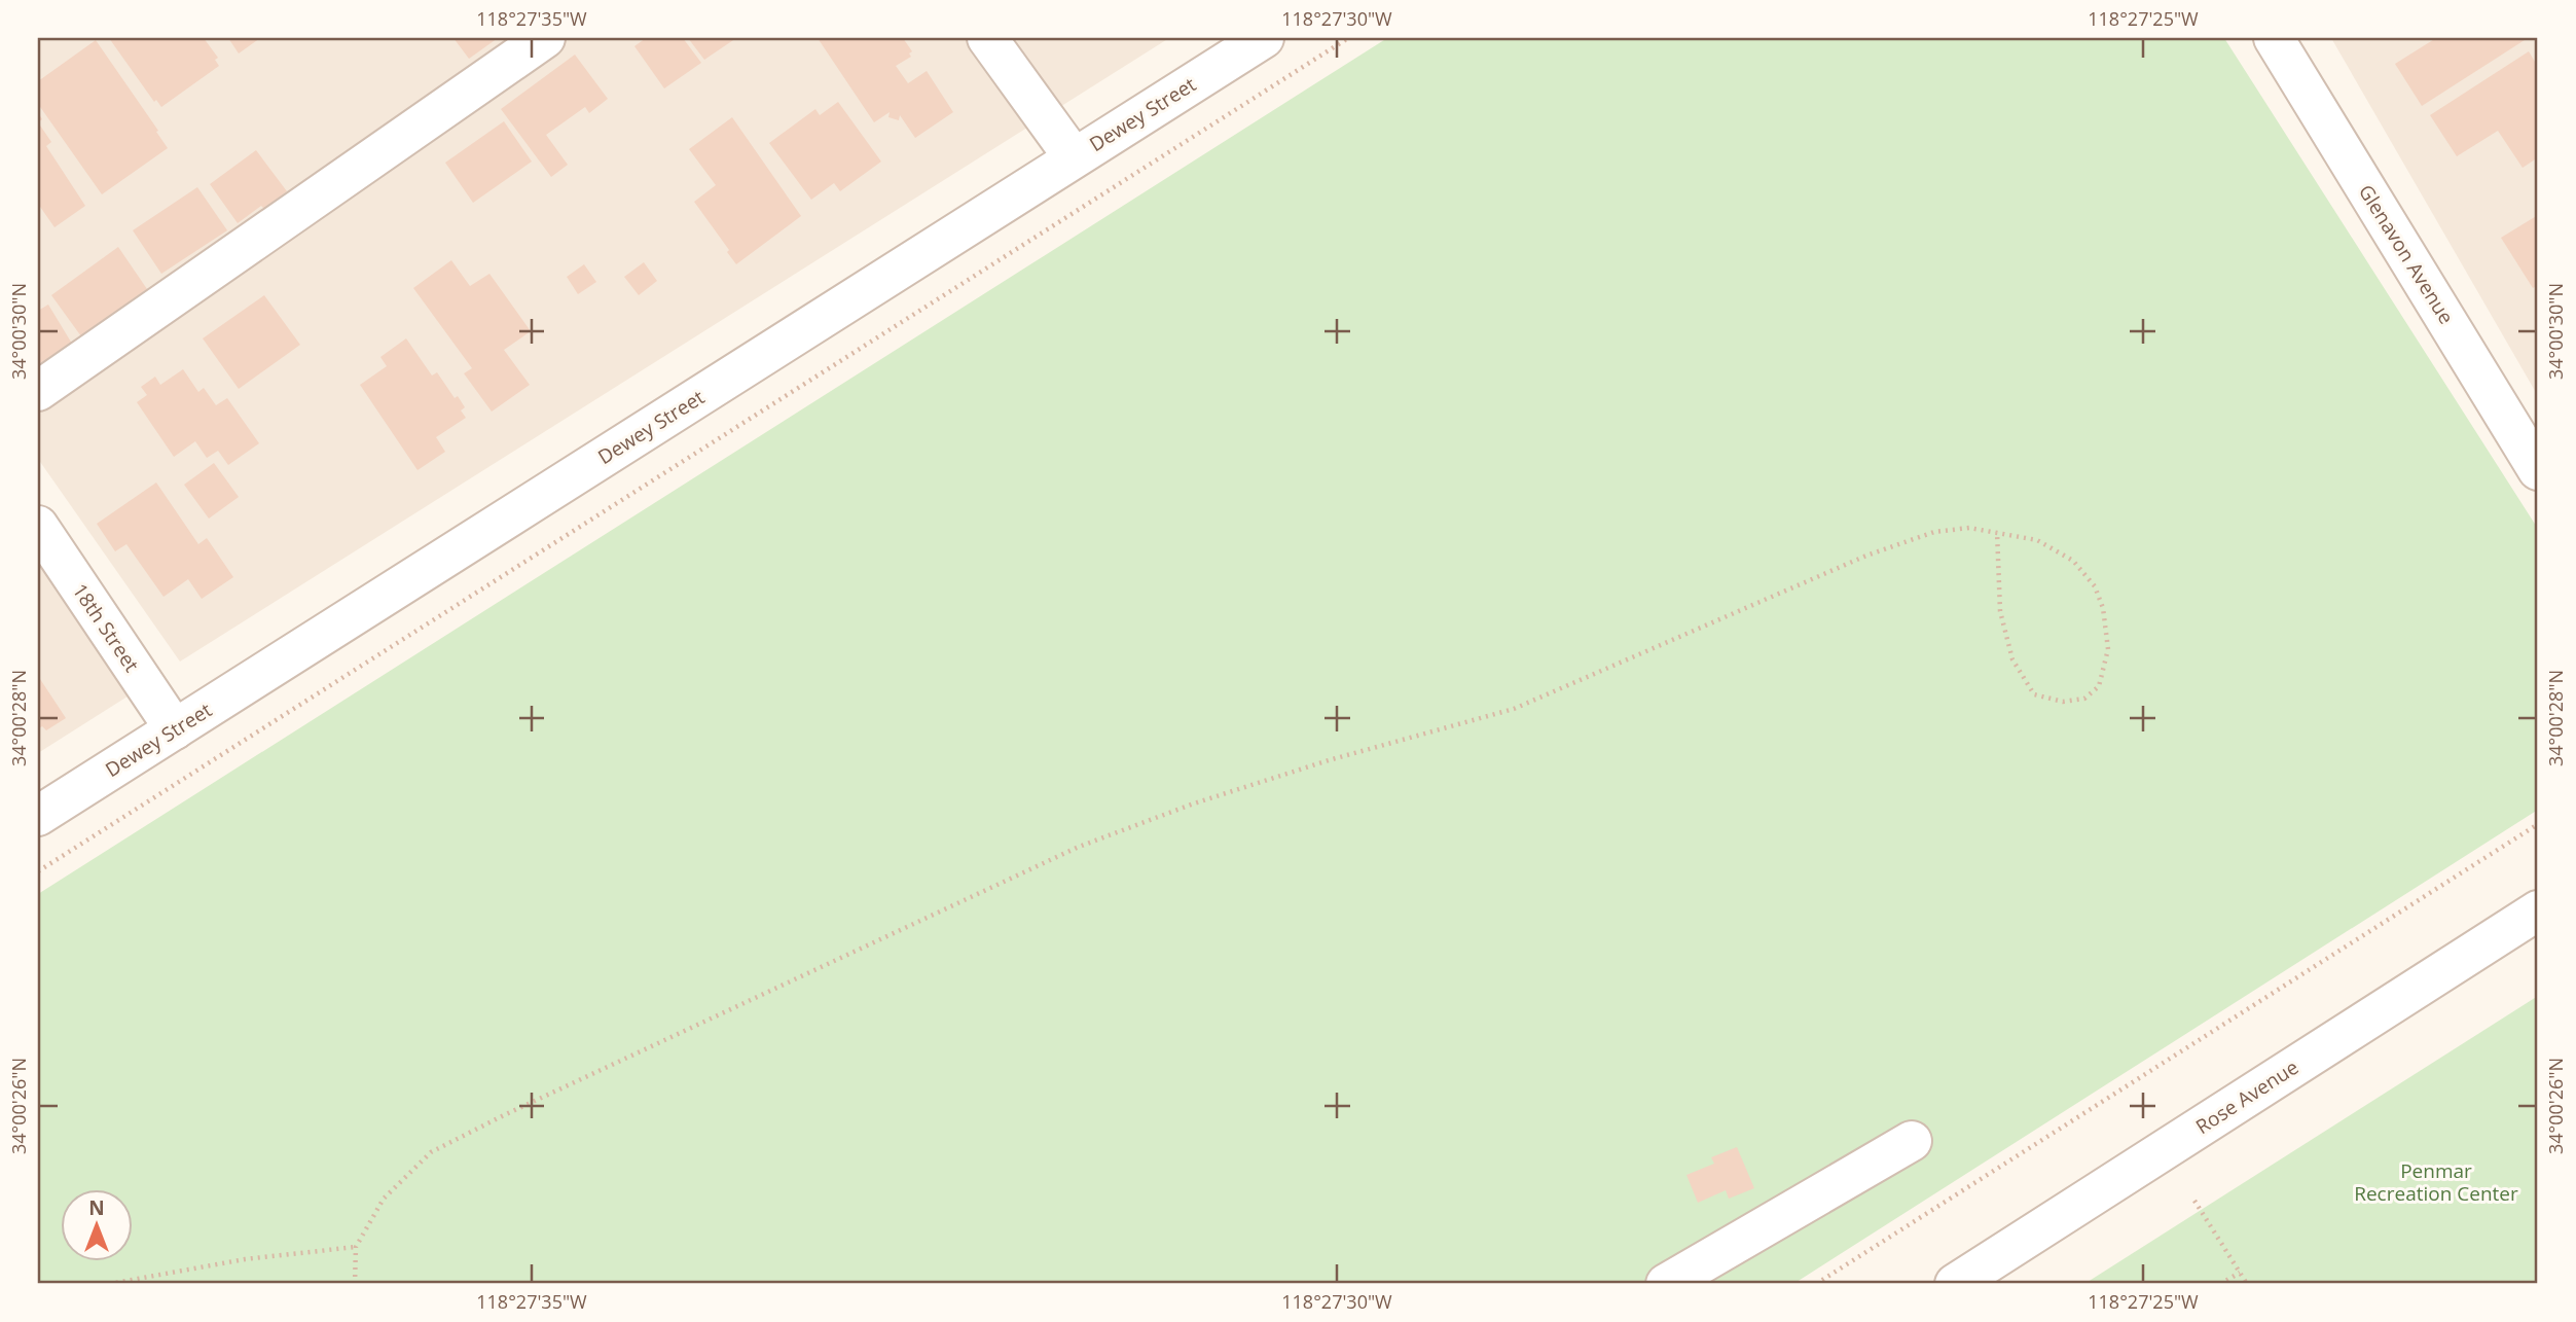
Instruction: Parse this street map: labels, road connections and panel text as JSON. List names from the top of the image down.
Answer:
{
  "streets": {
    "street": [
      "Dewey Street",
      "Glenavon Avenue",
      "18th Street",
      "Rose Avenue"
    ]
  },
  "crossings": [
    ["Dewey Street", "18th Street"]
  ],
  "parks": ["Penmar Recreation Center"],
  "north": "top",
  "coordinates": [
    "118°27'35\"W",
    "118°27'30\"W",
    "118°27'25\"W",
    "34°00'30\"N",
    "34°00'28\"N",
    "34°00'26\"N"
  ]
}
